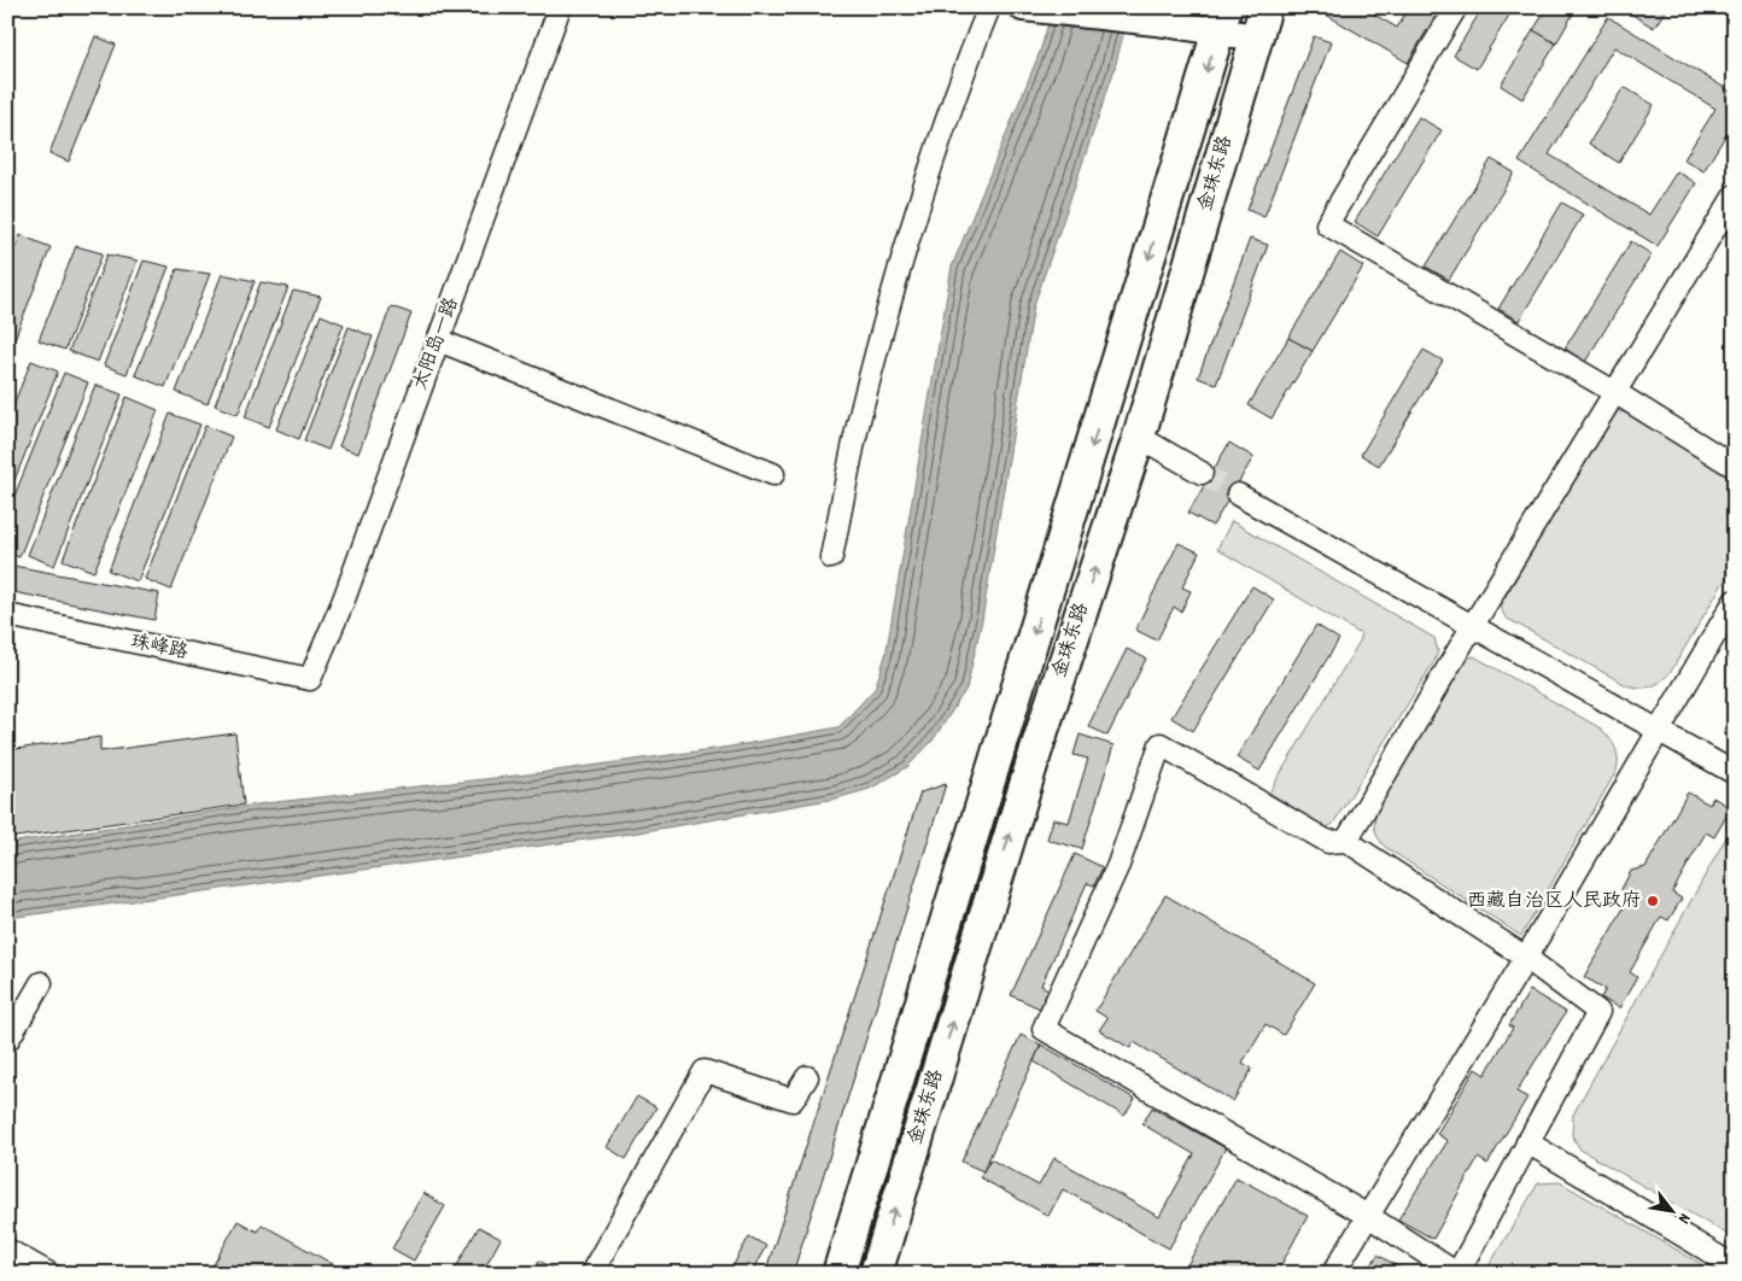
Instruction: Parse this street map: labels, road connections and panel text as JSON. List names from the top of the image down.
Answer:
{
  "streets": {
    "highway": ["金珠东路"],
    "street": ["太阳岛一路", "珠峰路"]
  },
  "crossings": [
    ["太阳岛一路", "珠峰路"]
  ],
  "places": ["西藏自治区人民政府"],
  "north": "bottom right"
}
